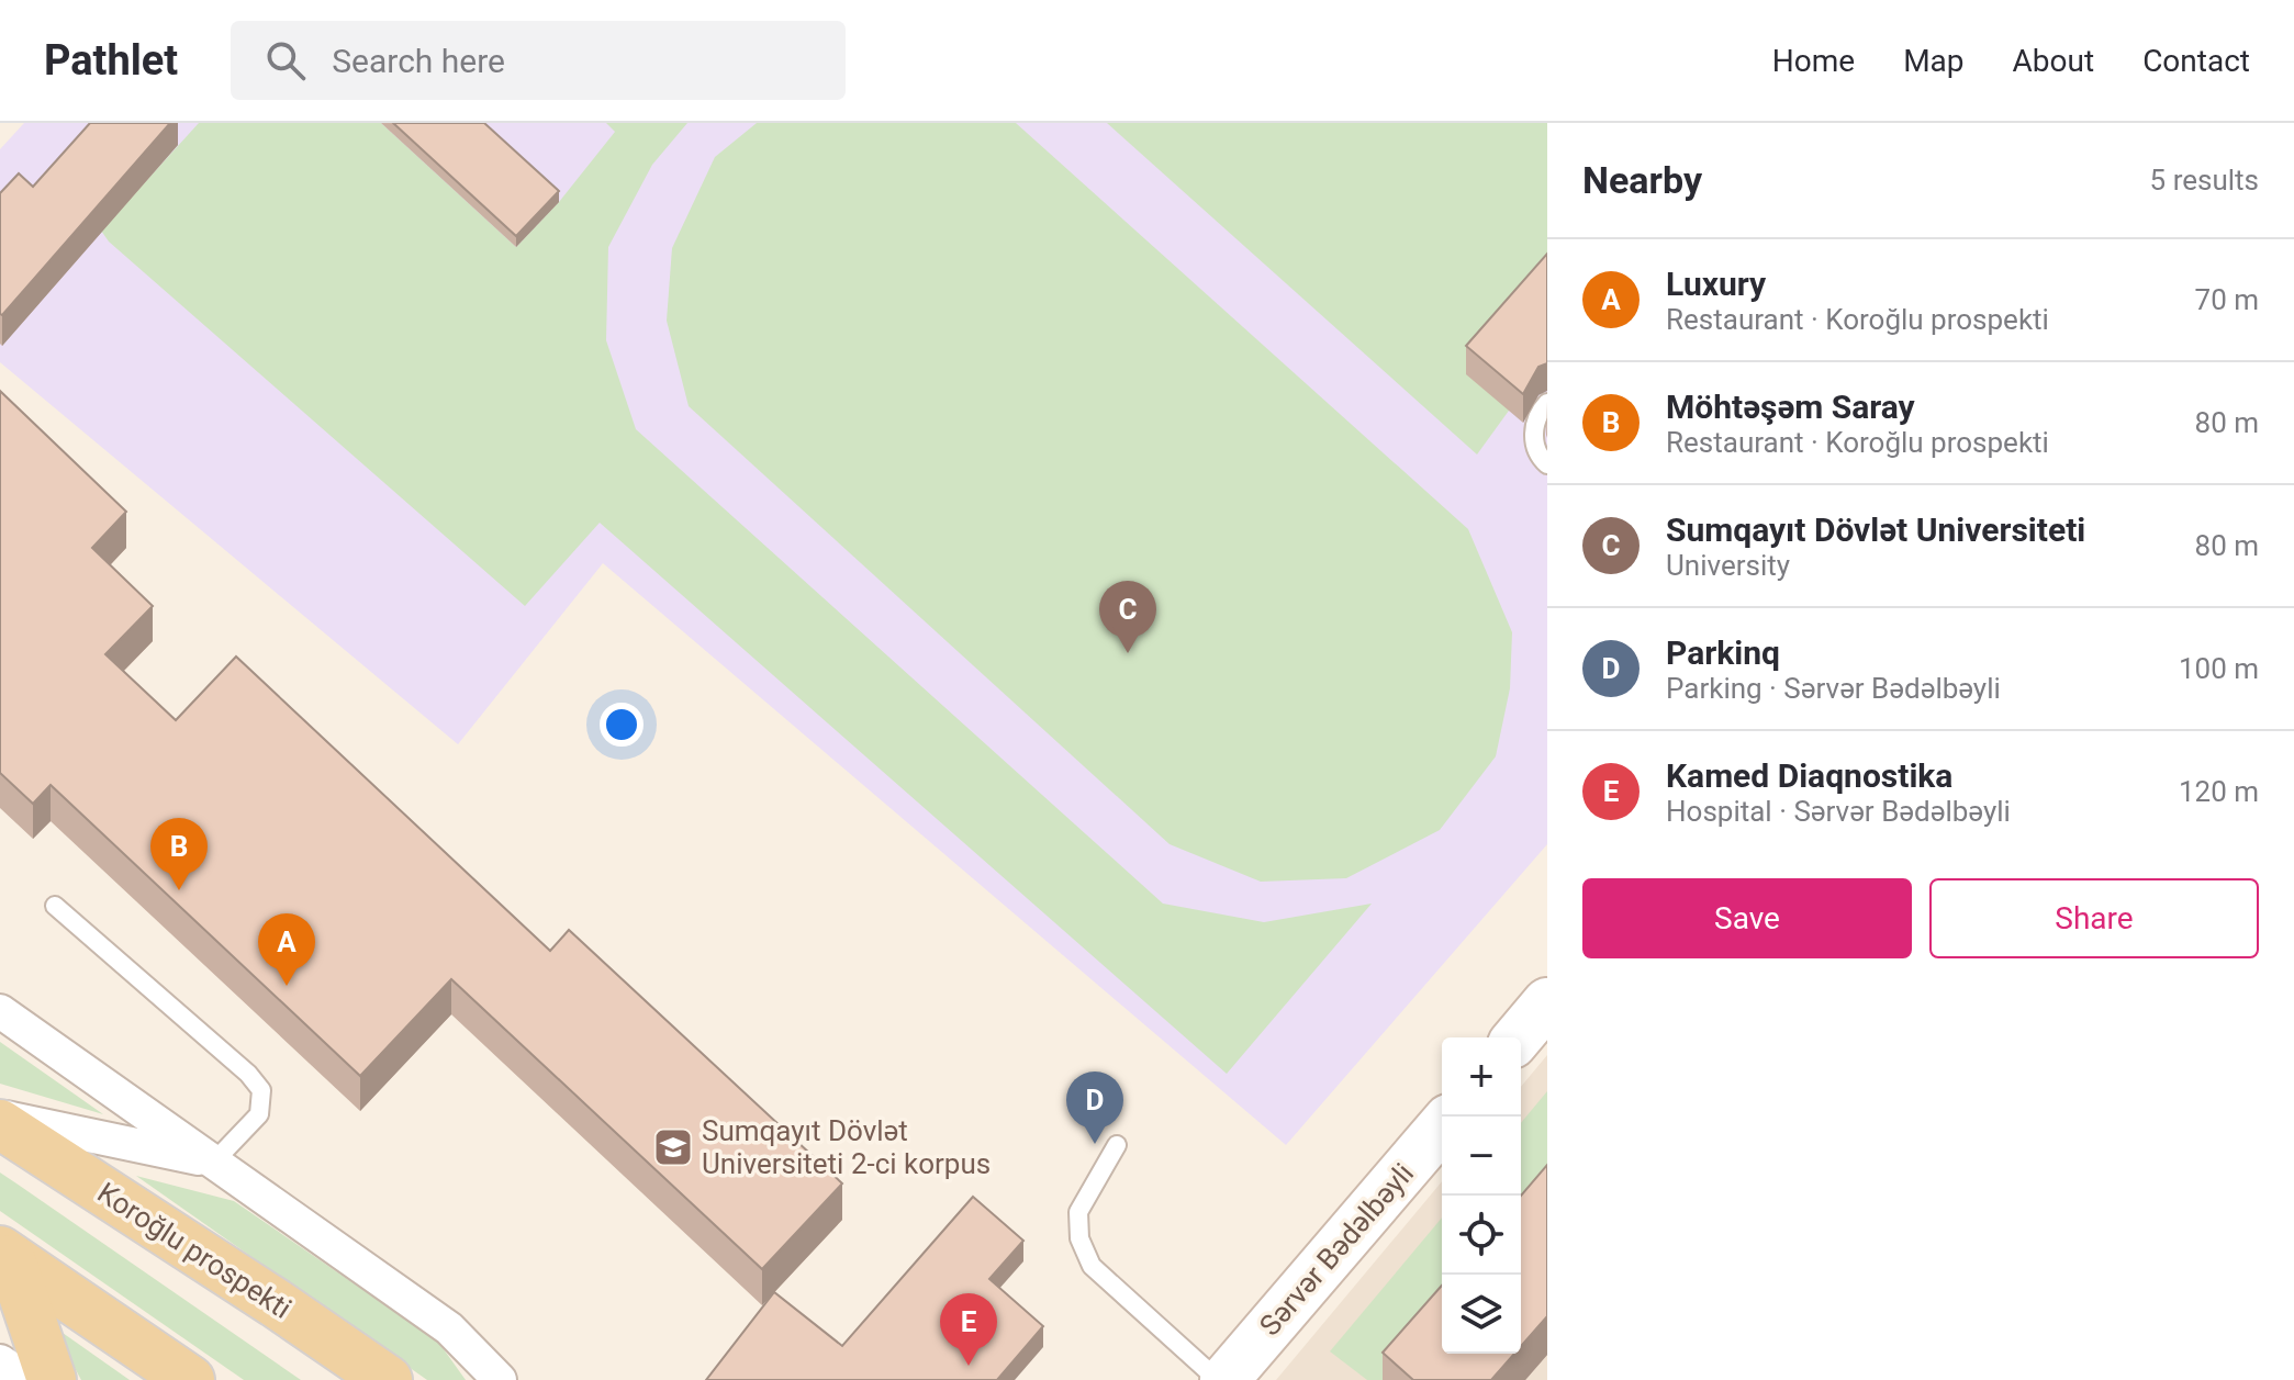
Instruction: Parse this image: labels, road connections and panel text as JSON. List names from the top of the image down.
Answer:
{
  "streets": {
    "main road": ["Koroğlu prospekti"],
    "street": ["Sərvər Bədəlbəyli"]
  },
  "places": {
    "school or university": ["Sumqayıt Dövlət Universiteti 2-ci korpus"]
  },
  "page": {
    "header": "Pathlet",
    "search": "Search here",
    "nav": [
      "Home",
      "Map",
      "About",
      "Contact"
    ],
    "heading": ["Nearby", "5 results"],
    "list": [
      {
        "mark": "A",
        "name": "Luxury",
        "note": "Restaurant · Koroğlu prospekti",
        "value": "70 m"
      },
      {
        "mark": "B",
        "name": "Möhtəşəm Saray",
        "note": "Restaurant · Koroğlu prospekti",
        "value": "80 m"
      },
      {
        "mark": "C",
        "name": "Sumqayıt Dövlət Universiteti",
        "note": "University",
        "value": "80 m"
      },
      {
        "mark": "D",
        "name": "Parkinq",
        "note": "Parking · Sərvər Bədəlbəyli",
        "value": "100 m"
      },
      {
        "mark": "E",
        "name": "Kamed Diaqnostika",
        "note": "Hospital · Sərvər Bədəlbəyli",
        "value": "120 m"
      }
    ],
    "pins": [
      "C",
      "B",
      "A",
      "D",
      "E"
    ],
    "buttons": ["Save", "Share"],
    "map_buttons": ["+", "−"]
  }
}
